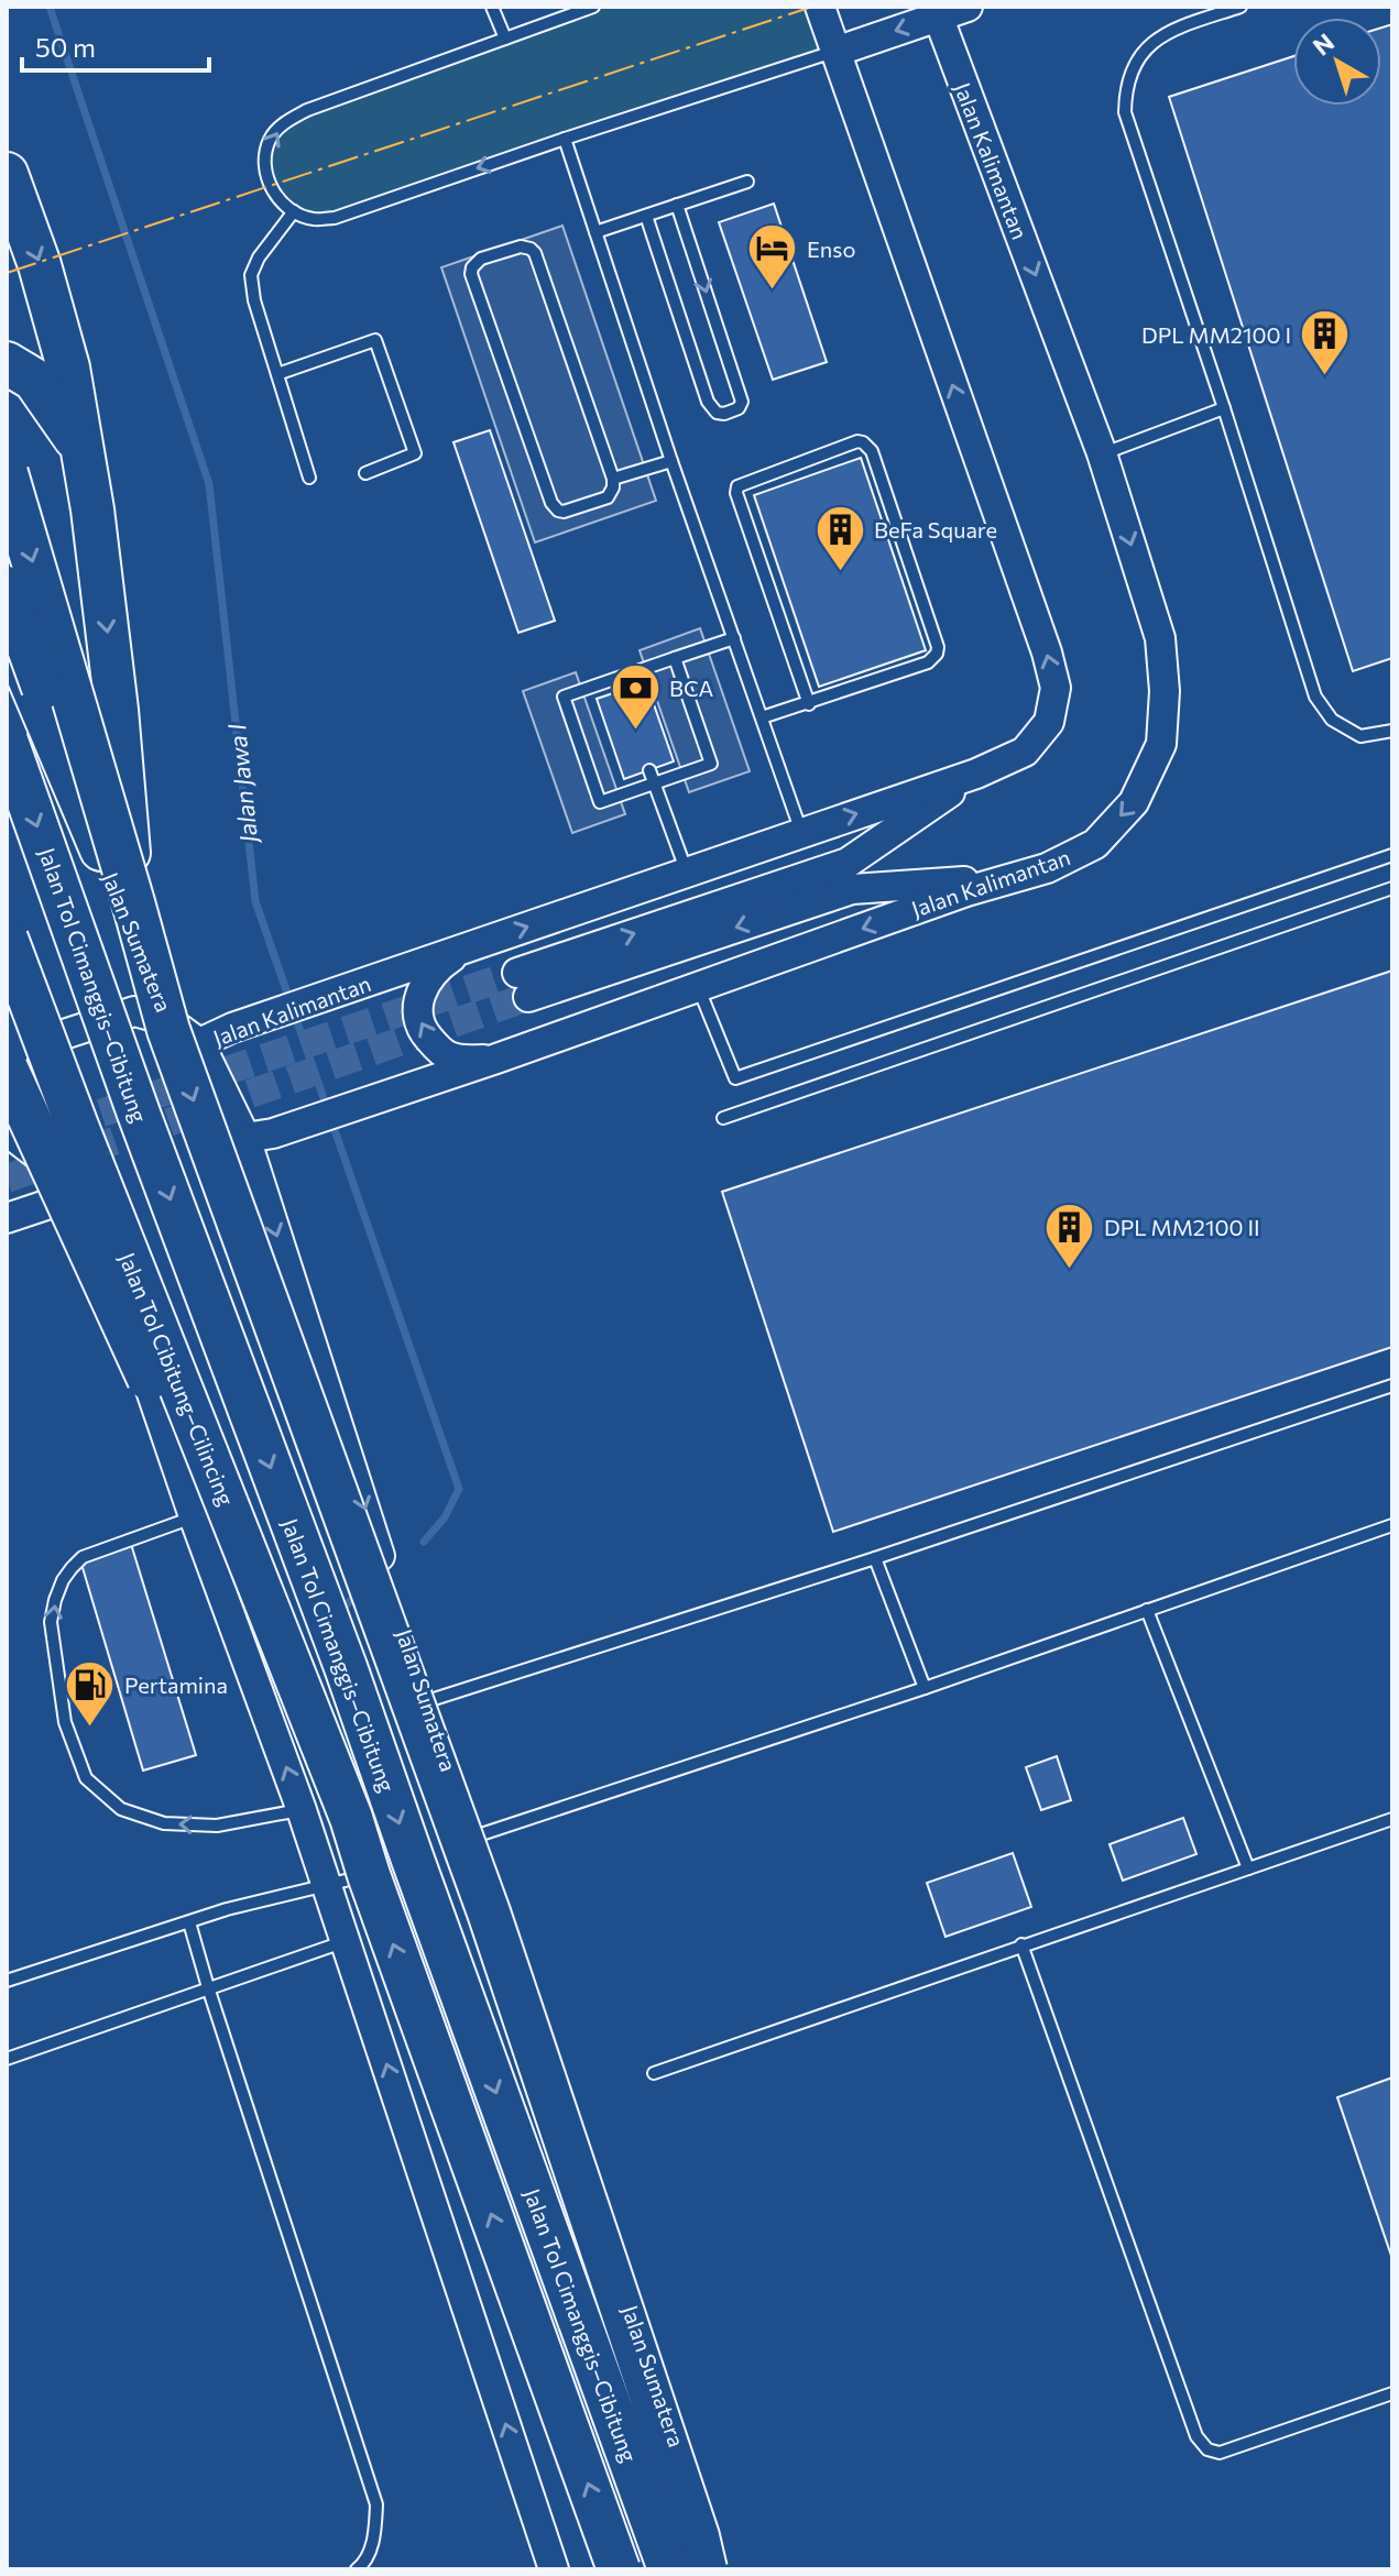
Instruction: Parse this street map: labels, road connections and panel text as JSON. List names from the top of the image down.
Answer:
{
  "streets": {
    "highway": ["Jalan Tol Cimanggis–Cibitung", "Jalan Tol Cibitung–Cilincing"],
    "street": ["Jalan Kalimantan", "Jalan Sumatera"]
  },
  "crossings": [
    ["Jalan Kalimantan", "Jalan Sumatera"]
  ],
  "water": ["Jalan Jawa I"],
  "places": {
    "hotel": ["Enso"],
    "building": ["DPL MM2100 I", "BeFa Square", "DPL MM2100 II"],
    "bank": ["BCA"],
    "fuel station": ["Pertamina"]
  },
  "scale_bar": "50 m",
  "north": "top left"
}
